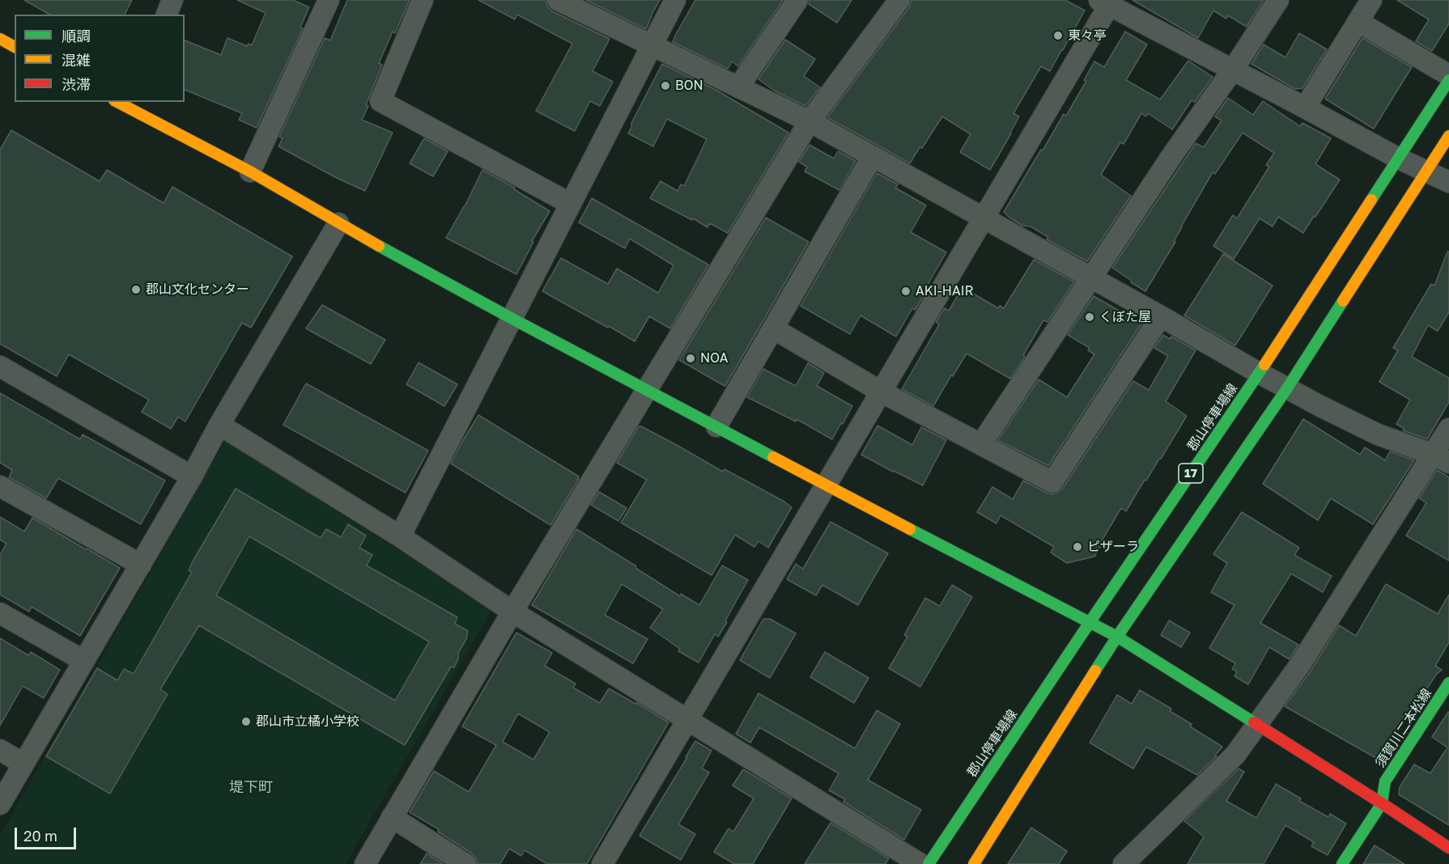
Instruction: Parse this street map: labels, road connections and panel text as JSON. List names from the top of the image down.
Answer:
{
  "streets": {
    "main road": ["郡山停車場線", "17", "須賀川二本松線"]
  },
  "districts": ["堤下町"],
  "places": [
    "東々亭",
    "BON",
    "郡山文化センター",
    "AKI-HAIR",
    "くぼた屋",
    "NOA",
    "ピザーラ",
    "郡山市立橘小学校"
  ],
  "legend": ["順調", "混雑", "渋滞"],
  "scale_bar": "20 m"
}
